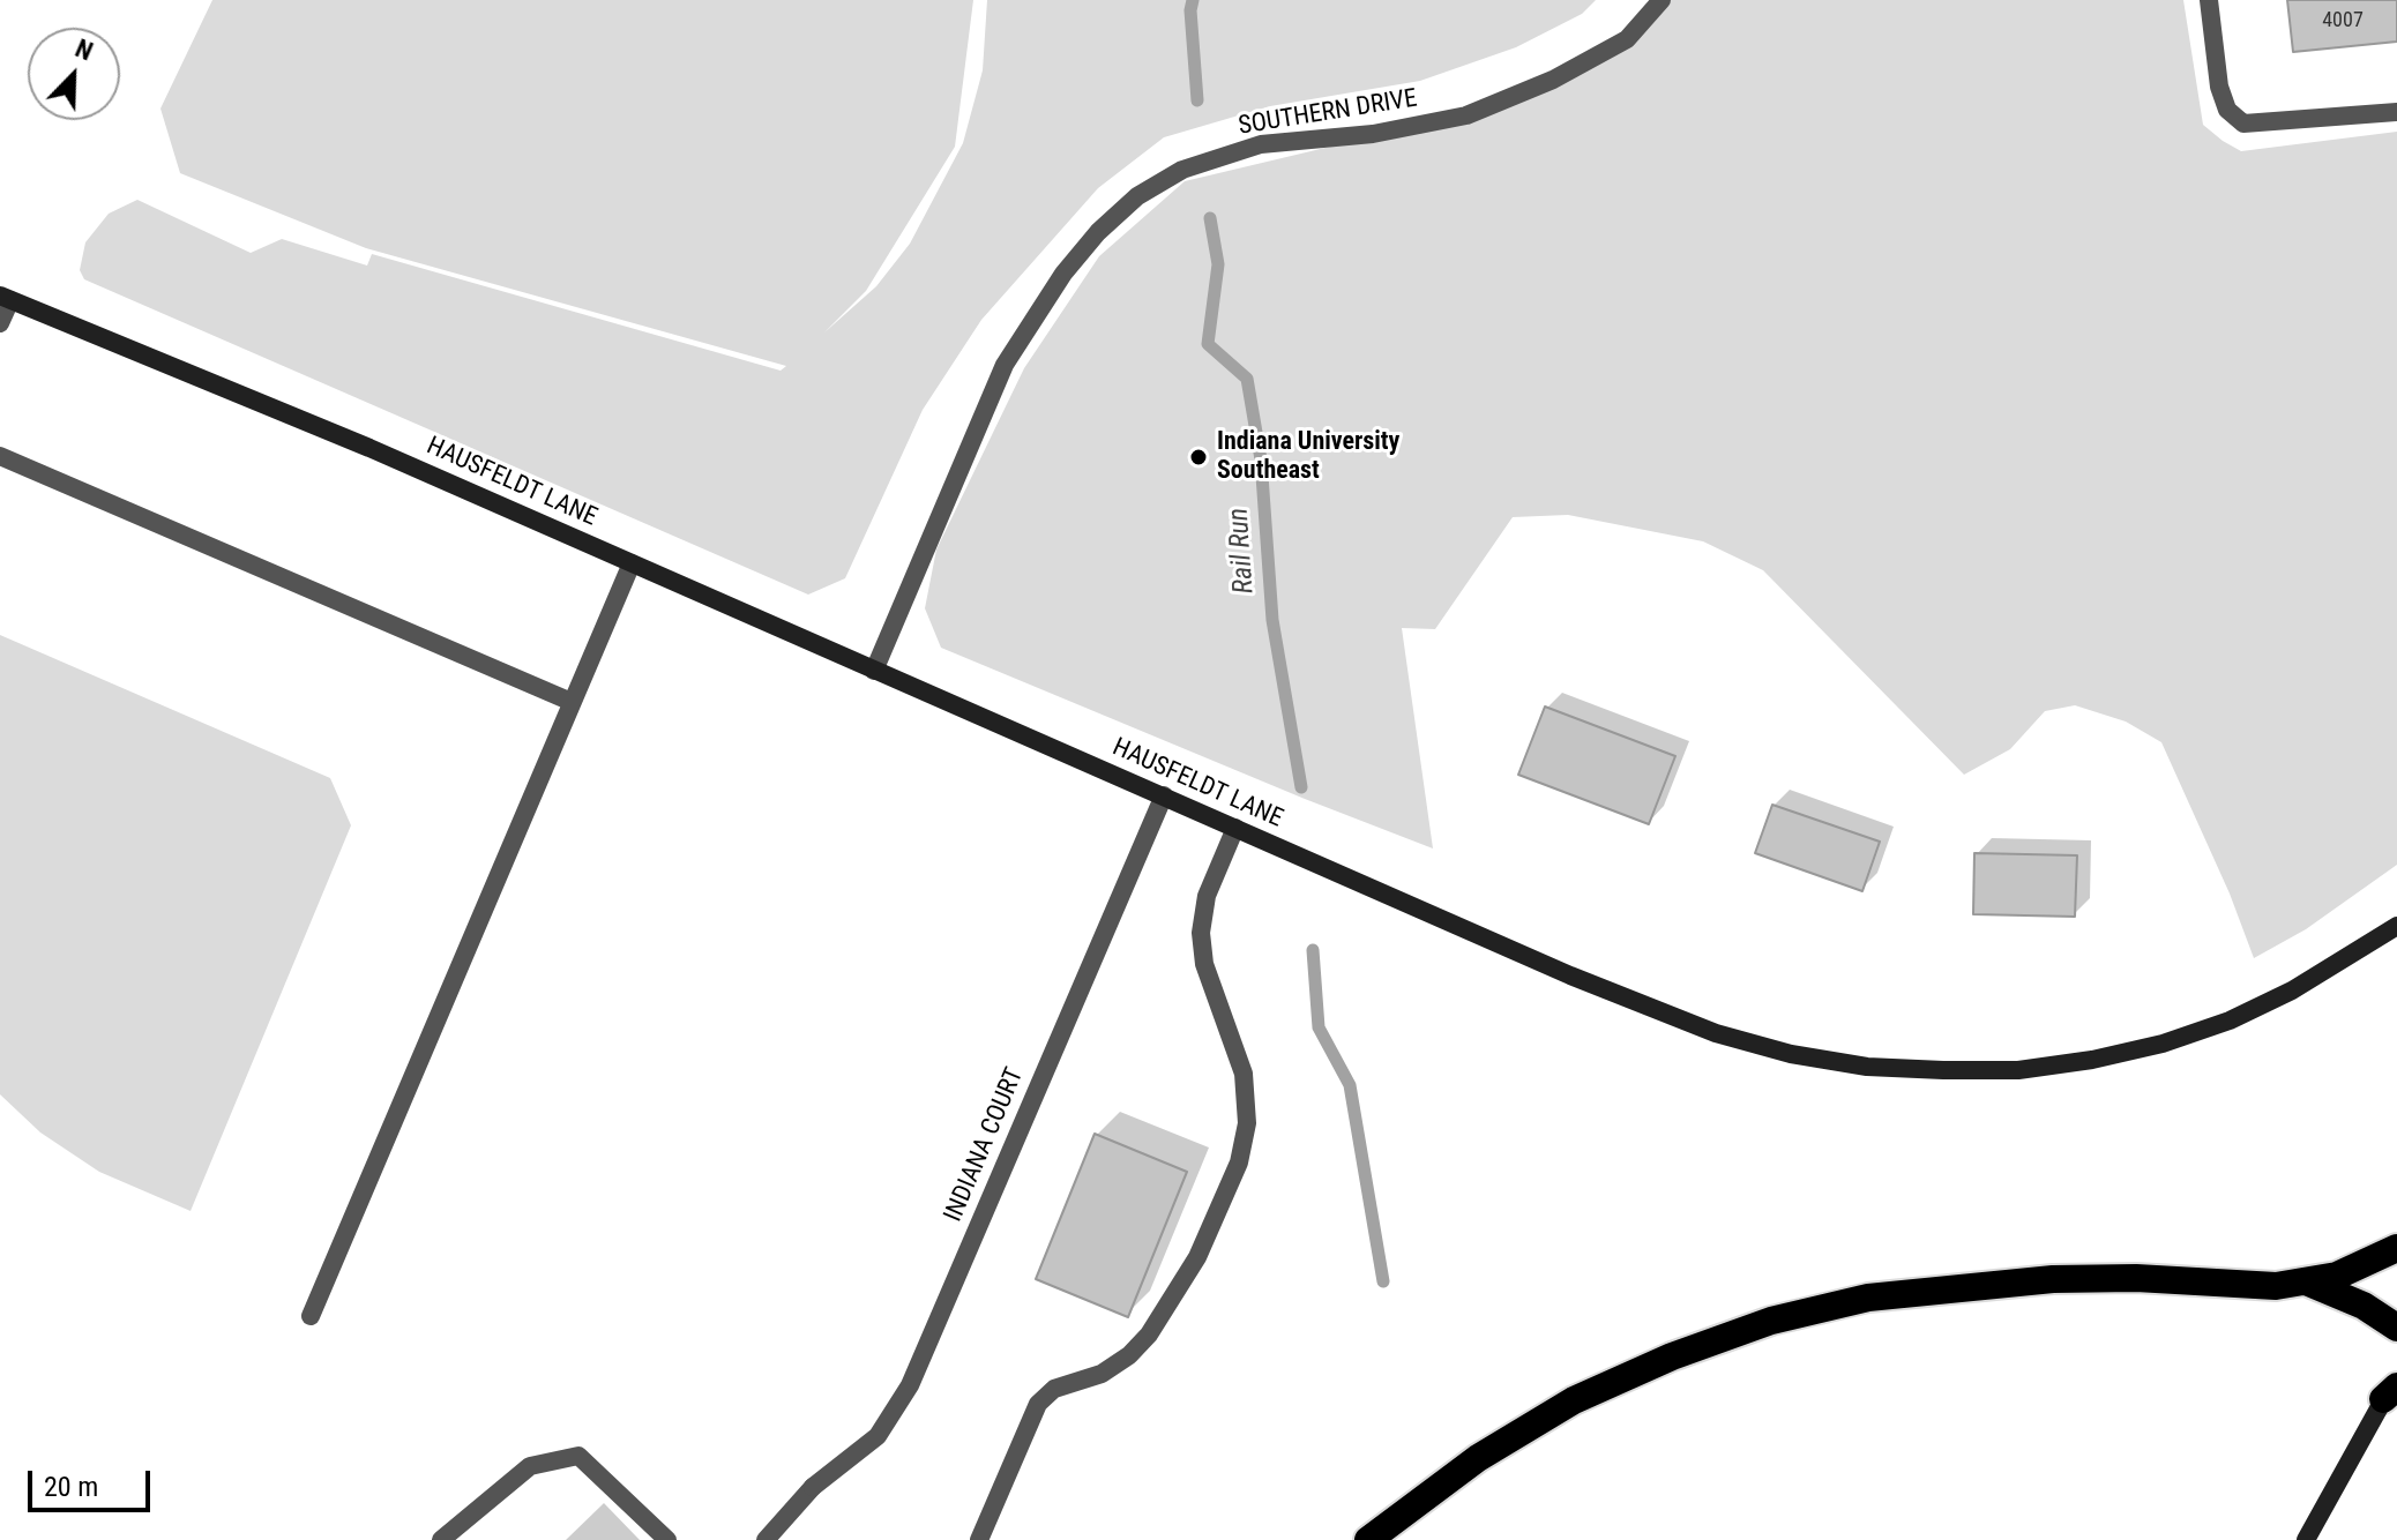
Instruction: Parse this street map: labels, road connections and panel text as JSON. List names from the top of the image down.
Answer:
{
  "streets": {
    "street": ["SOUTHERN DRIVE", "HAUSFELDT LANE", "INDIANA COURT"]
  },
  "crossings": [
    ["SOUTHERN DRIVE", "HAUSFELDT LANE"],
    ["HAUSFELDT LANE", "INDIANA COURT"]
  ],
  "water": ["Rail Run"],
  "places": ["Indiana University Southeast"],
  "house_numbers": ["4007"],
  "scale_bar": "20 m",
  "north": "top right"
}
